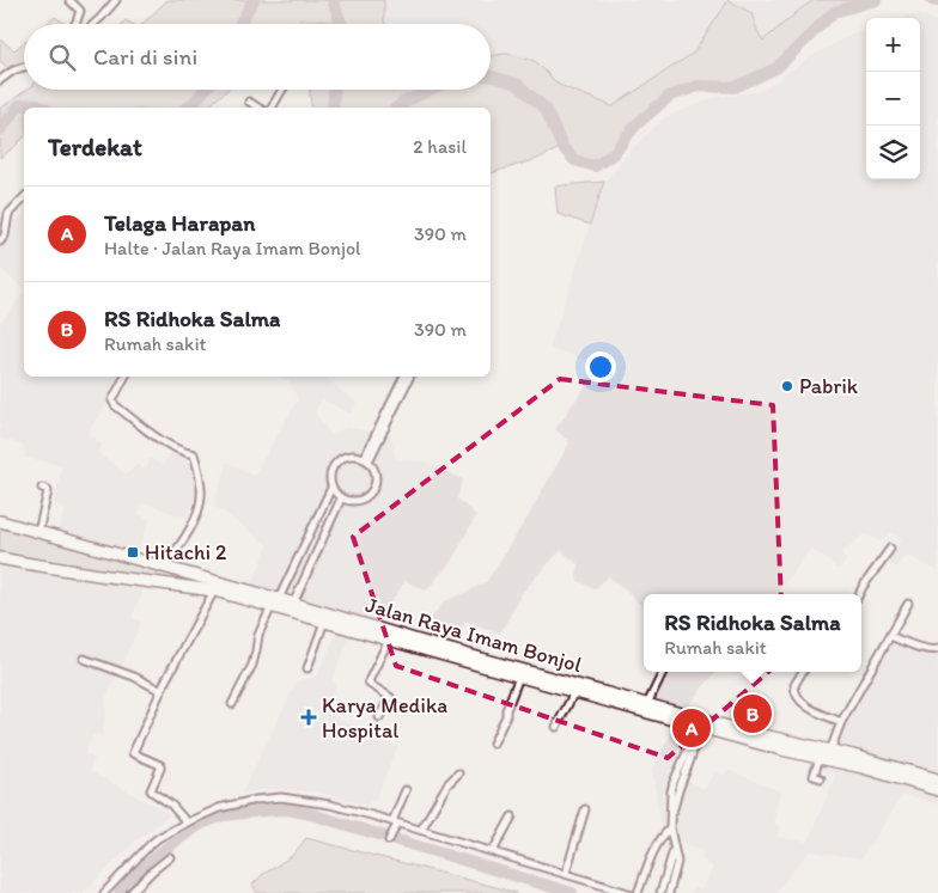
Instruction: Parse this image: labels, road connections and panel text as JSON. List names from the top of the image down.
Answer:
{
  "streets": {
    "highway": ["Jalan Raya Imam Bonjol"]
  },
  "places": {
    "other": ["Pabrik"],
    "transit": ["Hitachi 2"],
    "health": ["Karya Medika Hospital"]
  },
  "page": {
    "map_buttons": ["+", "−"],
    "search": "Cari di sini",
    "heading": ["Terdekat", "2 hasil"],
    "list": [
      {
        "mark": "A",
        "name": "Telaga Harapan",
        "note": "Halte · Jalan Raya Imam Bonjol",
        "value": "390 m"
      },
      {
        "mark": "B",
        "name": "RS Ridhoka Salma",
        "note": "Rumah sakit",
        "value": "390 m"
      }
    ],
    "popup": ["RS Ridhoka Salma", "Rumah sakit"],
    "pins": ["B", "A"]
  }
}
